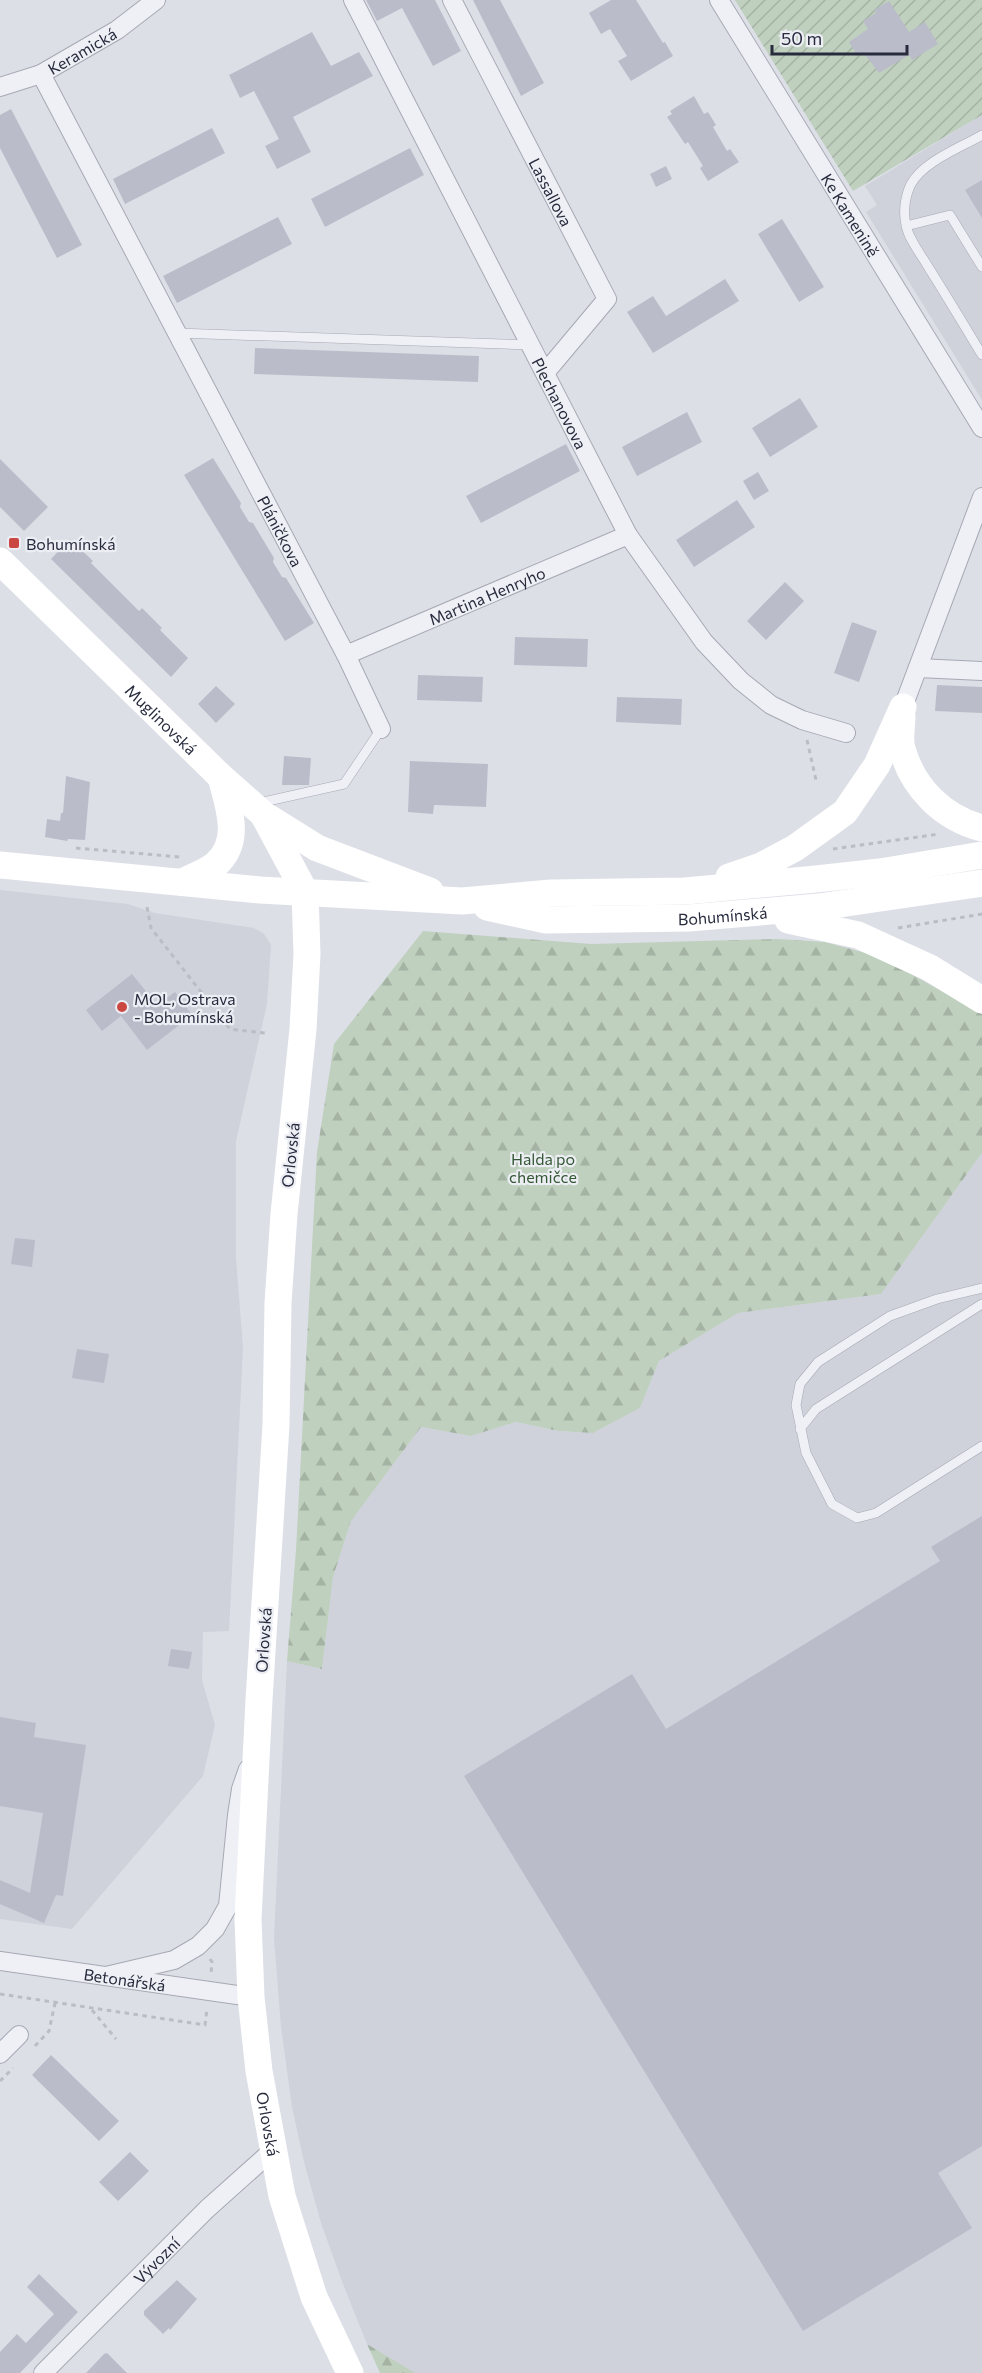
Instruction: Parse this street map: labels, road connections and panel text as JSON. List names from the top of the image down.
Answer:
{
  "streets": {
    "main road": ["Muglinovská", "Bohumínská", "Orlovská"],
    "street": [
      "Keramická",
      "Lassallova",
      "Ke Kamenině",
      "Plechanovova",
      "Pláničkova",
      "Martina Henryho",
      "Betonářská",
      "Vývozní"
    ]
  },
  "crossings": [
    ["Keramická", "Pláničkova"],
    ["Lassallova", "Plechanovova"],
    ["Plechanovova", "Martina Henryho"],
    ["Pláničkova", "Martina Henryho"],
    ["Muglinovská", "Bohumínská"],
    ["Muglinovská", "Orlovská"],
    ["Bohumínská", "Orlovská"],
    ["Orlovská", "Betonářská"],
    ["Orlovská", "Vývozní"]
  ],
  "parks": ["Halda po chemičce"],
  "places": {
    "transit": ["Bohumínská"],
    "other": ["MOL, Ostrava - Bohumínská"]
  },
  "scale_bar": "50 m"
}
